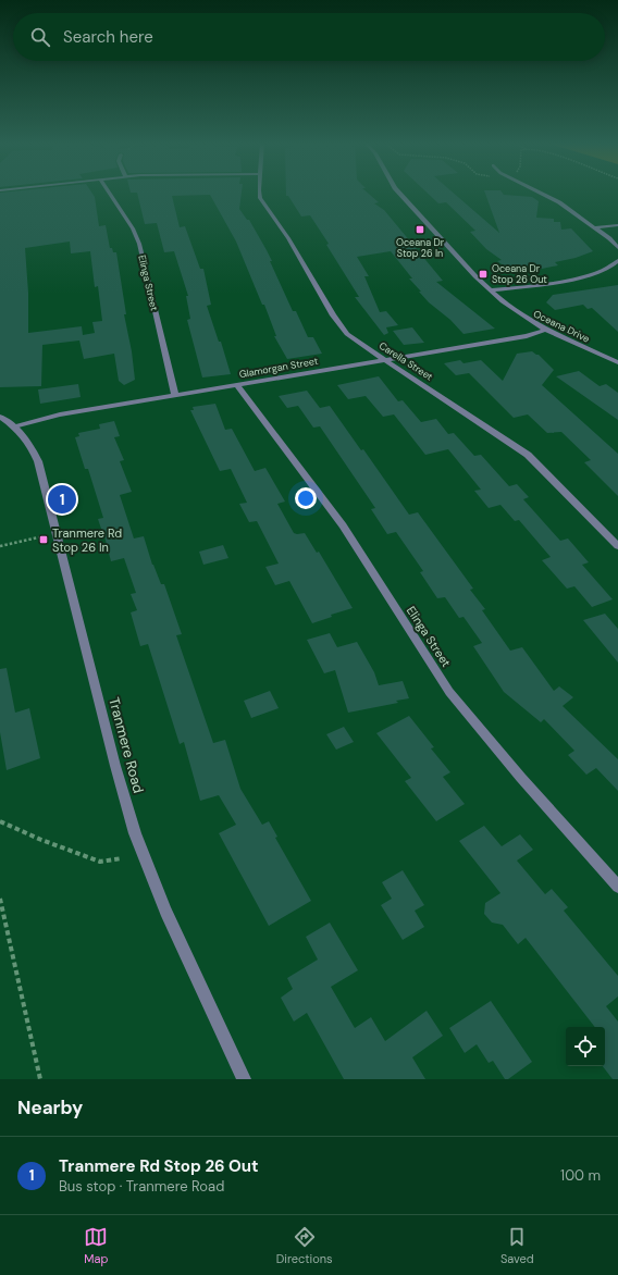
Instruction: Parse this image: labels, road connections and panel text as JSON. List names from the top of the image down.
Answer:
{
  "streets": {
    "street": [
      "Elinga Street",
      "Oceana Drive",
      "Carella Street",
      "Glamorgan Street",
      "Tranmere Road"
    ]
  },
  "crossings": [
    ["Elinga Street", "Glamorgan Street"],
    ["Oceana Drive", "Glamorgan Street"],
    ["Carella Street", "Glamorgan Street"],
    ["Glamorgan Street", "Tranmere Road"]
  ],
  "places": {
    "transit": ["Oceana Dr Stop 26 In", "Oceana Dr Stop 26 Out", "Tranmere Rd Stop 26 In"]
  },
  "page": {
    "search": "Search here",
    "pins": "1",
    "heading": "Nearby",
    "list": [
      {
        "mark": "1",
        "name": "Tranmere Rd Stop 26 Out",
        "note": "Bus stop · Tranmere Road",
        "value": "100 m"
      }
    ],
    "nav": ["Map", "Directions", "Saved"]
  }
}
